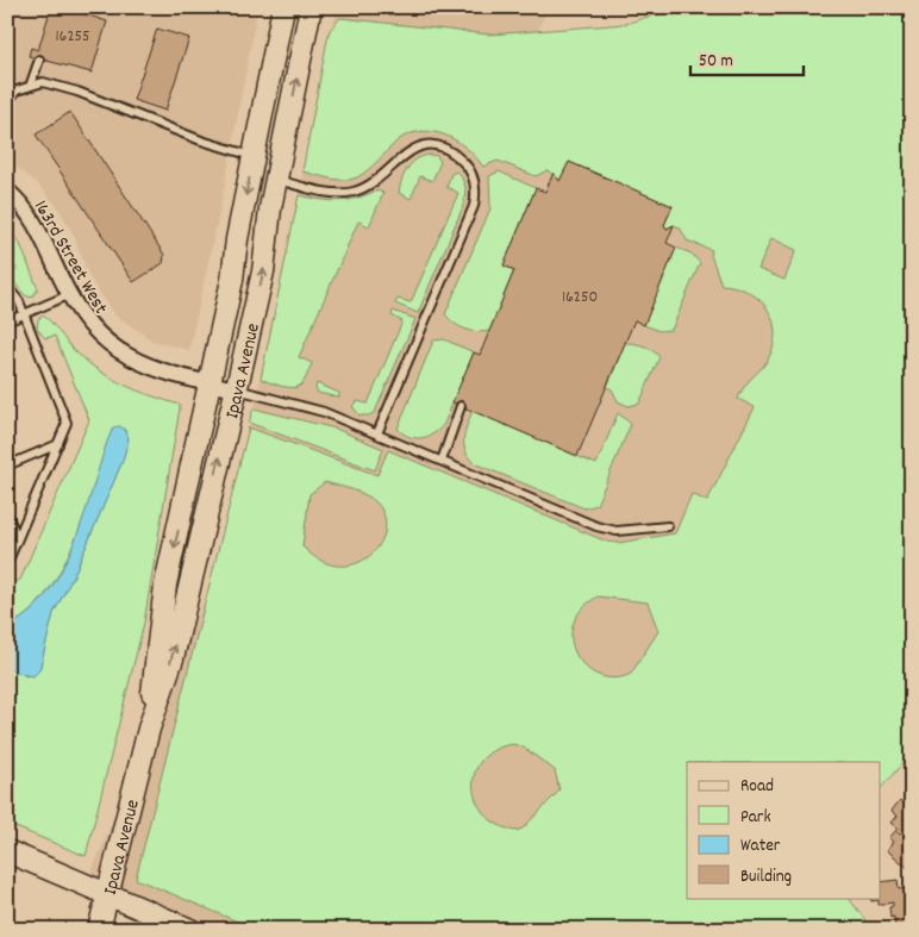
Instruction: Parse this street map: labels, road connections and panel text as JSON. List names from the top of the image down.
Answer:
{
  "streets": {
    "street": ["163rd Street West", "Ipava Avenue"]
  },
  "crossings": [
    ["163rd Street West", "Ipava Avenue"]
  ],
  "house_numbers": ["16255", "16250"],
  "legend": [
    "Road",
    "Park",
    "Water",
    "Building"
  ],
  "scale_bar": "50 m"
}
